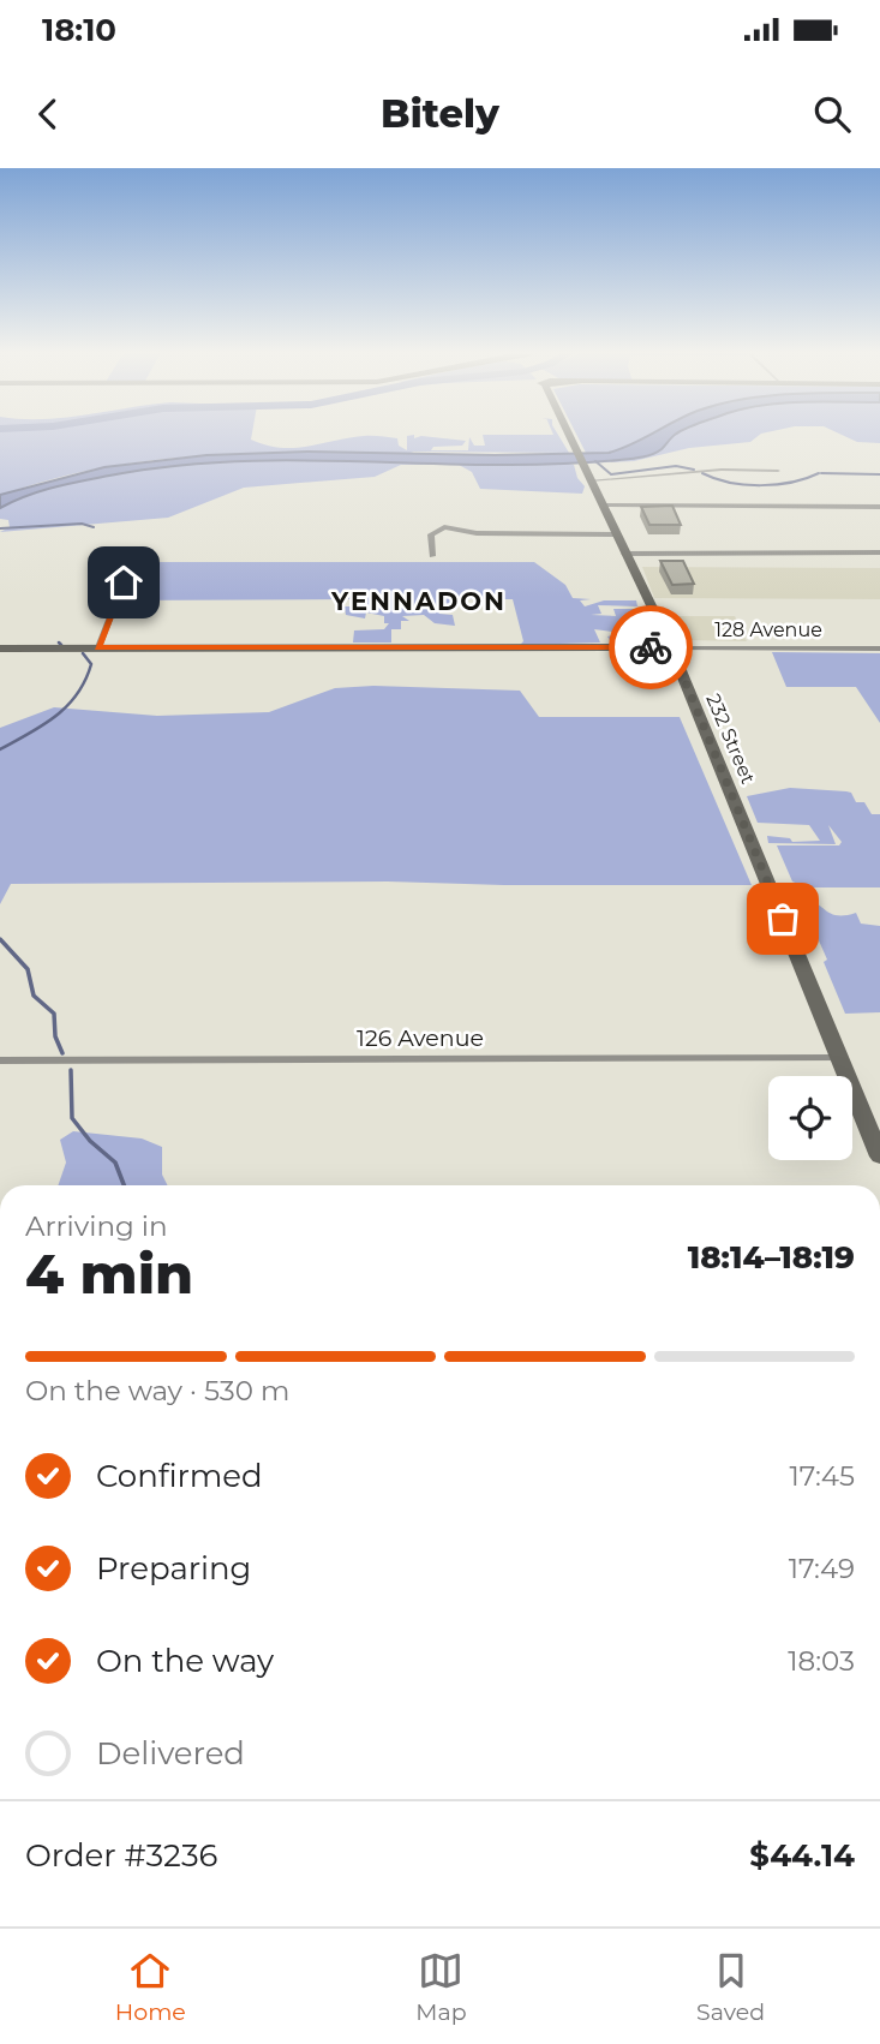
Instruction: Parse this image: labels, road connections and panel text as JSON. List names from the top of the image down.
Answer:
{
  "streets": {
    "main road": ["128 Avenue", "232 Street"],
    "street": ["126 Avenue"]
  },
  "crossings": [
    ["128 Avenue", "232 Street"],
    ["232 Street", "126 Avenue"]
  ],
  "districts": ["YENNADON"],
  "page": {
    "status": "18:10",
    "header": "Bitely",
    "heading": ["4 min", "Arriving in", "18:14–18:19"],
    "panel": ["Order #3236", "$44.14"],
    "bar": "On the way · 530 m",
    "list": [
      ["Confirmed", "17:45"],
      ["Preparing", "17:49"],
      ["On the way", "18:03"],
      "Delivered"
    ],
    "tabs": ["Home", "Map", "Saved"]
  }
}
